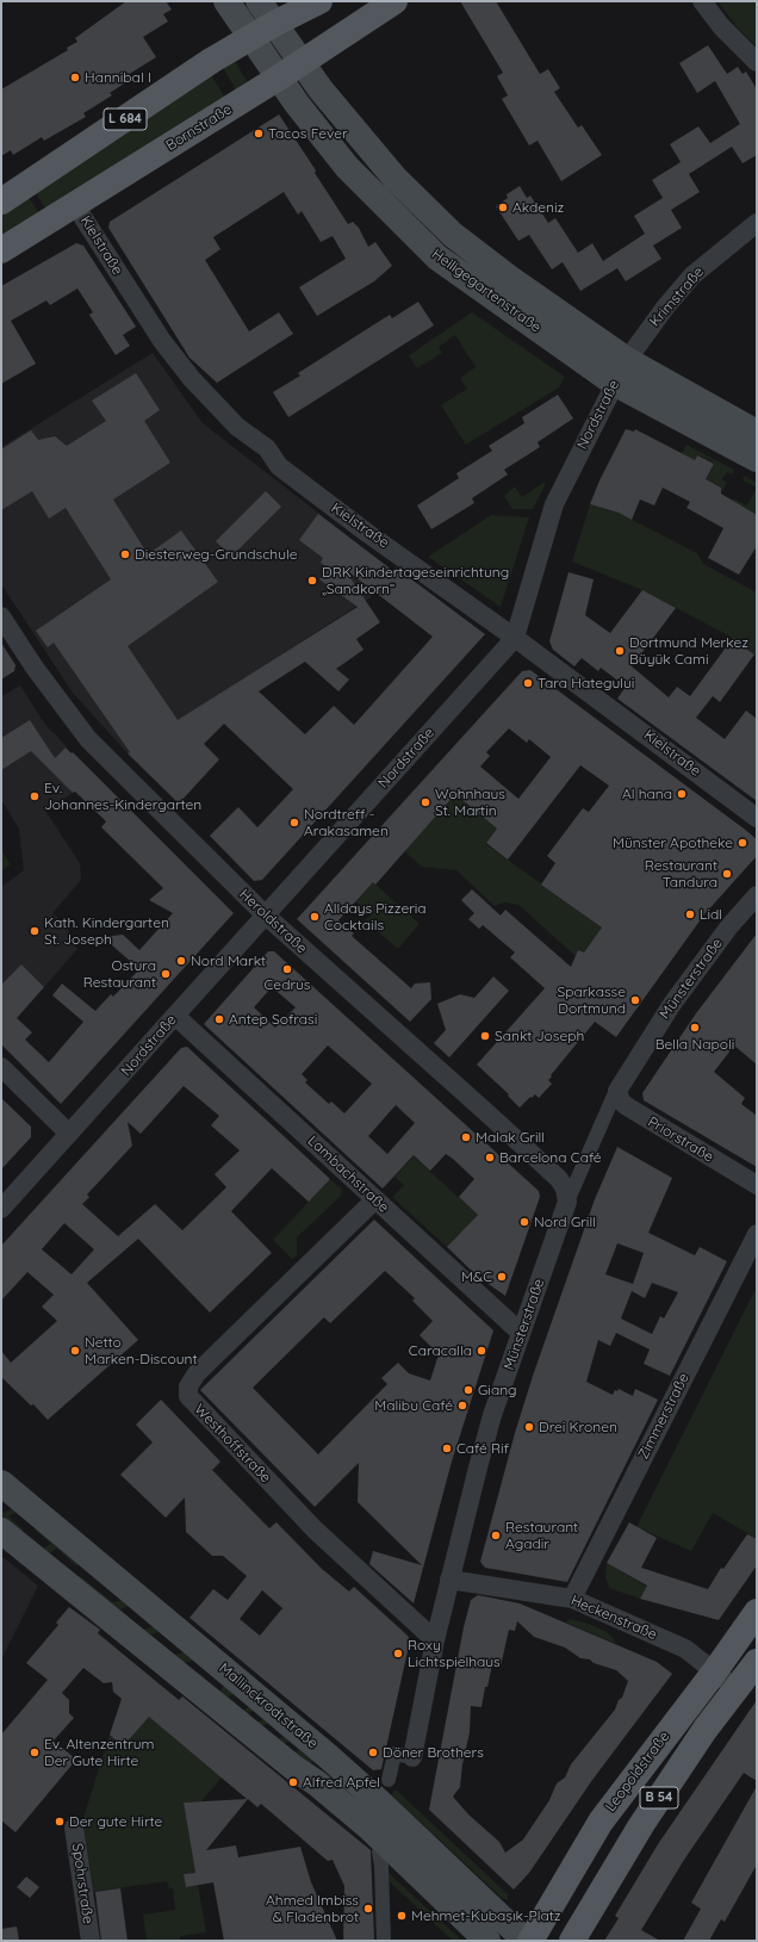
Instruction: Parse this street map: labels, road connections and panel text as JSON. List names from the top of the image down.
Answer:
{
  "streets": {
    "main road": [
      "L 684",
      "Bornstraße",
      "Heiligegartenstraße",
      "Mallinckrodtstraße",
      "Leopoldstraße",
      "B 54"
    ],
    "street": [
      "Kielstraße",
      "Krimstraße",
      "Nordstraße",
      "Heroldstraße",
      "Münsterstraße",
      "Priorstraße",
      "Lambachstraße",
      "Zimmerstraße",
      "Westhoffstraße",
      "Heckenstraße",
      "Spohrstraße"
    ]
  },
  "crossings": [
    ["L 684", "Heiligegartenstraße"],
    ["Bornstraße", "Kielstraße"],
    ["Bornstraße", "Heiligegartenstraße"],
    ["Kielstraße", "Nordstraße"],
    ["Heiligegartenstraße", "Krimstraße"],
    ["Heiligegartenstraße", "Nordstraße"],
    ["Krimstraße", "Nordstraße"],
    ["Nordstraße", "Heroldstraße"],
    ["Nordstraße", "Lambachstraße"],
    ["Heroldstraße", "Münsterstraße"],
    ["Münsterstraße", "Priorstraße"],
    ["Münsterstraße", "Lambachstraße"],
    ["Münsterstraße", "Westhoffstraße"],
    ["Münsterstraße", "Heckenstraße"],
    ["Lambachstraße", "Westhoffstraße"],
    ["Zimmerstraße", "Heckenstraße"],
    ["Heckenstraße", "Leopoldstraße"],
    ["Heckenstraße", "B 54"]
  ],
  "places": [
    "Hannibal I",
    "Tacos Fever",
    "Akdeniz",
    "Diesterweg-Grundschule",
    "DRK Kindertageseinrichtung „Sandkorn“",
    "Dortmund Merkez Büyük Cami",
    "Tara Hategului",
    "Al hana",
    "Ev. Johannes-Kindergarten",
    "Wohnhaus St. Martin",
    "Nordtreff - Arakasamen",
    "Münster Apotheke",
    "Restaurant Tandura",
    "Lidl",
    "Alldays Pizzeria Cocktails",
    "Kath. Kindergarten St. Joseph",
    "Nord Markt",
    "Cedrus",
    "Ostura Restaurant",
    "Sparkasse Dortmund",
    "Antep Sofrasi",
    "Bella Napoli",
    "Sankt Joseph",
    "Malak Grill",
    "Barcelona Café",
    "Nord Grill",
    "M&C",
    "Netto Marken-Discount",
    "Caracalla",
    "Giang",
    "Malibu Café",
    "Drei Kronen",
    "Café Rif",
    "Restaurant Agadir",
    "Roxy Lichtspielhaus",
    "Ev. Altenzentrum Der Gute Hirte",
    "Döner Brothers",
    "Alfred Apfel",
    "Der gute Hirte",
    "Ahmed Imbiss & Fladenbrot",
    "Mehmet-Kubaşık-Platz"
  ]
}
